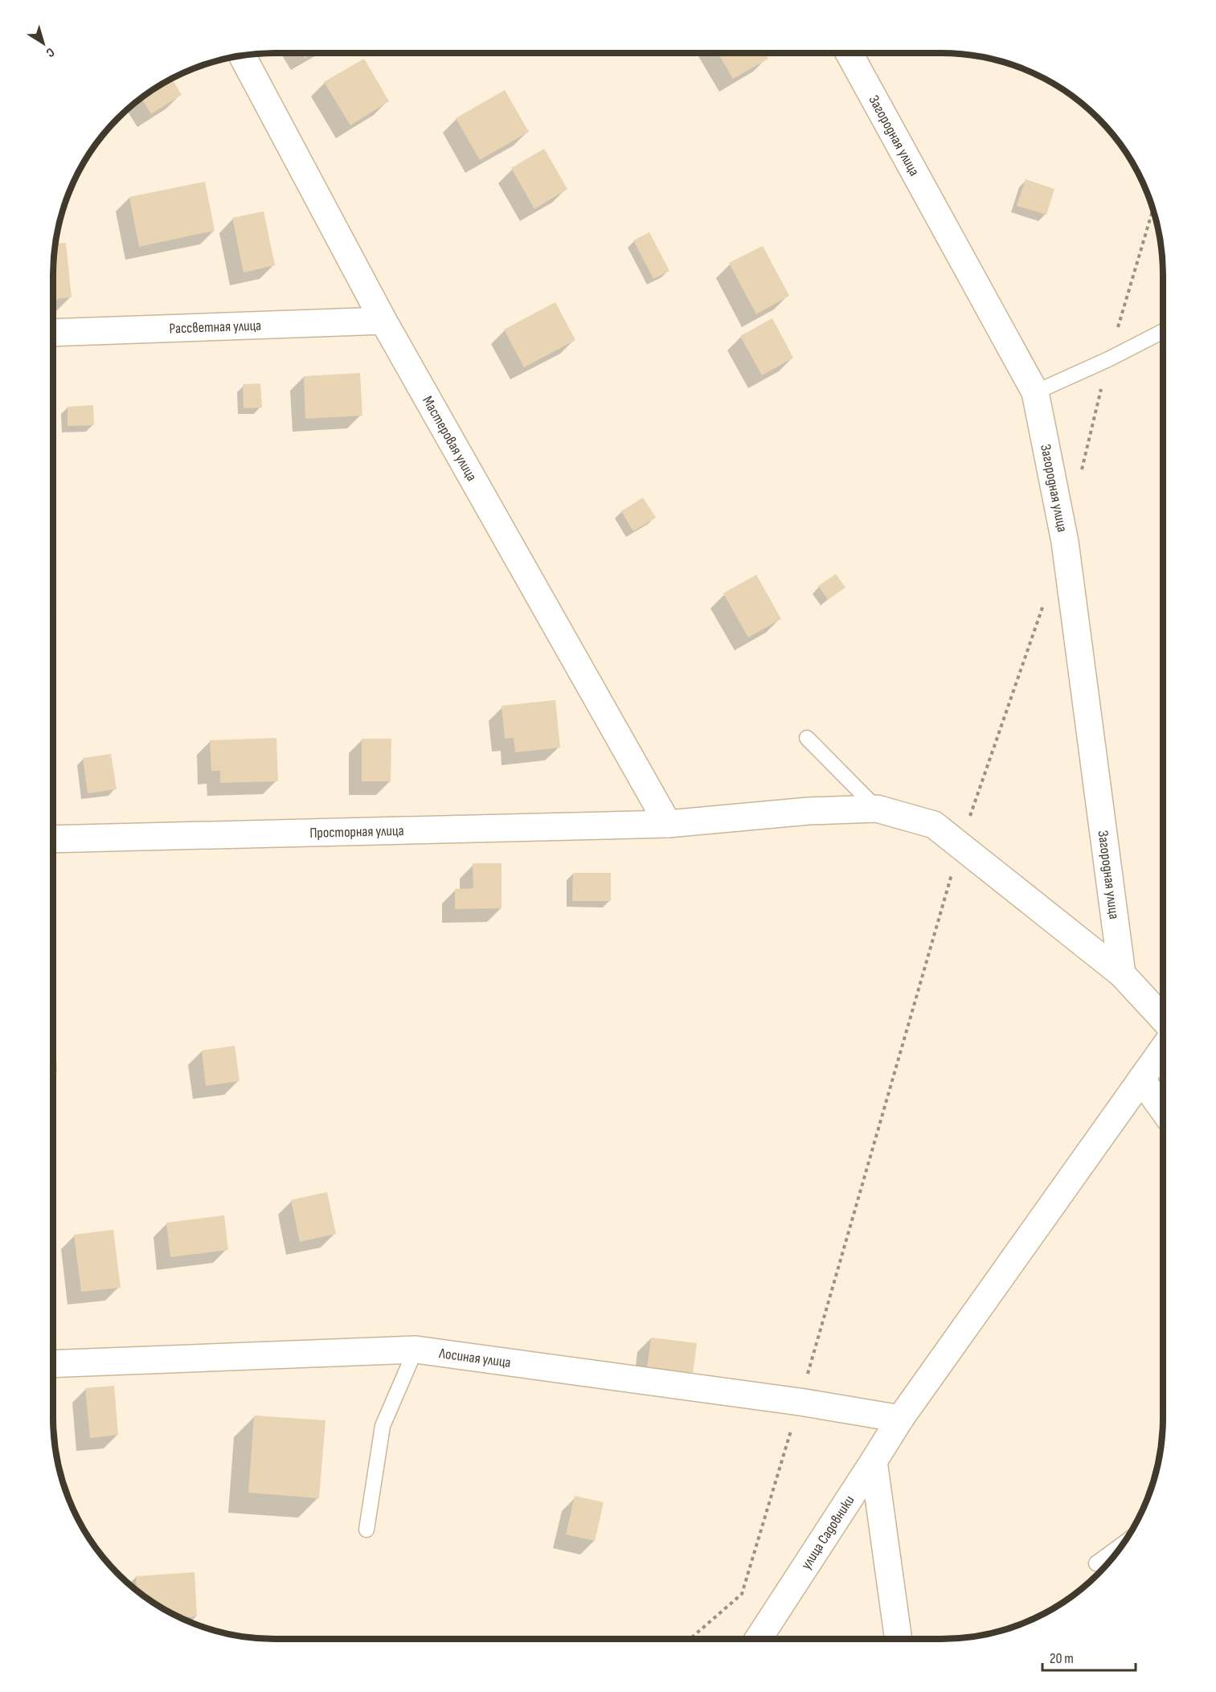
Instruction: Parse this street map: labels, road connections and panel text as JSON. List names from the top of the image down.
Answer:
{
  "streets": {
    "street": [
      "Загородная улица",
      "Рассветная улица",
      "Мастеровая улица",
      "Просторная улица",
      "Лосиная улица",
      "улица Садовники"
    ]
  },
  "crossings": [
    ["Загородная улица", "Просторная улица"],
    ["Рассветная улица", "Мастеровая улица"],
    ["Мастеровая улица", "Просторная улица"],
    ["Лосиная улица", "улица Садовники"]
  ],
  "scale_bar": "20 m",
  "north": "bottom right"
}
